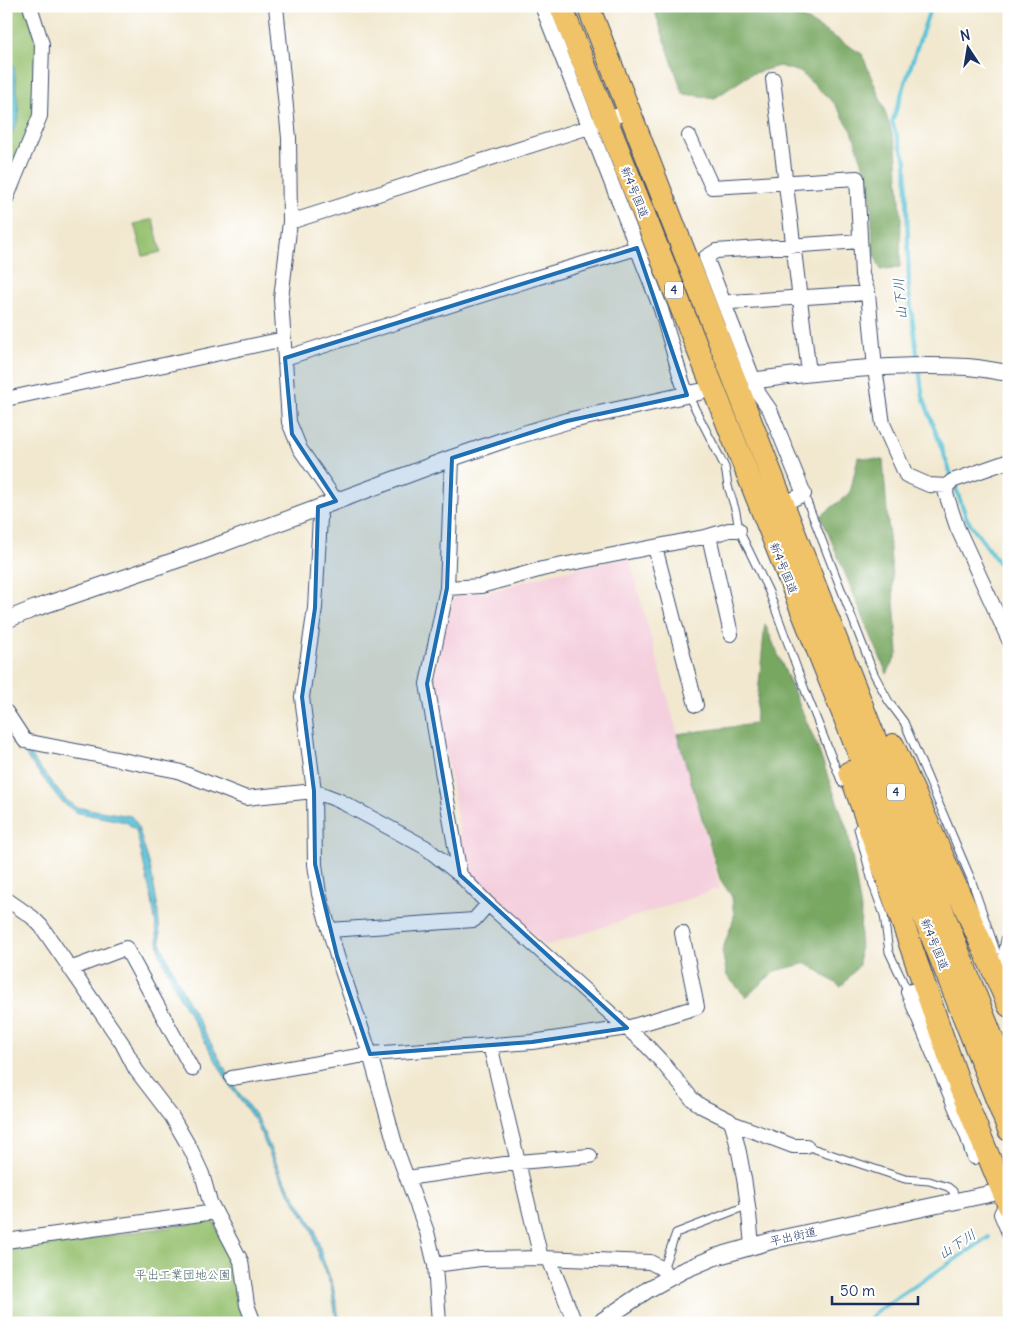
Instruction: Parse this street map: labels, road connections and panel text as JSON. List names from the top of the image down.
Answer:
{
  "streets": {
    "highway": ["新4号国道", "4"],
    "street": ["平出街道"]
  },
  "water": ["山下川"],
  "parks": ["平出工業団地公園"],
  "scale_bar": "50 m",
  "north": "top"
}
